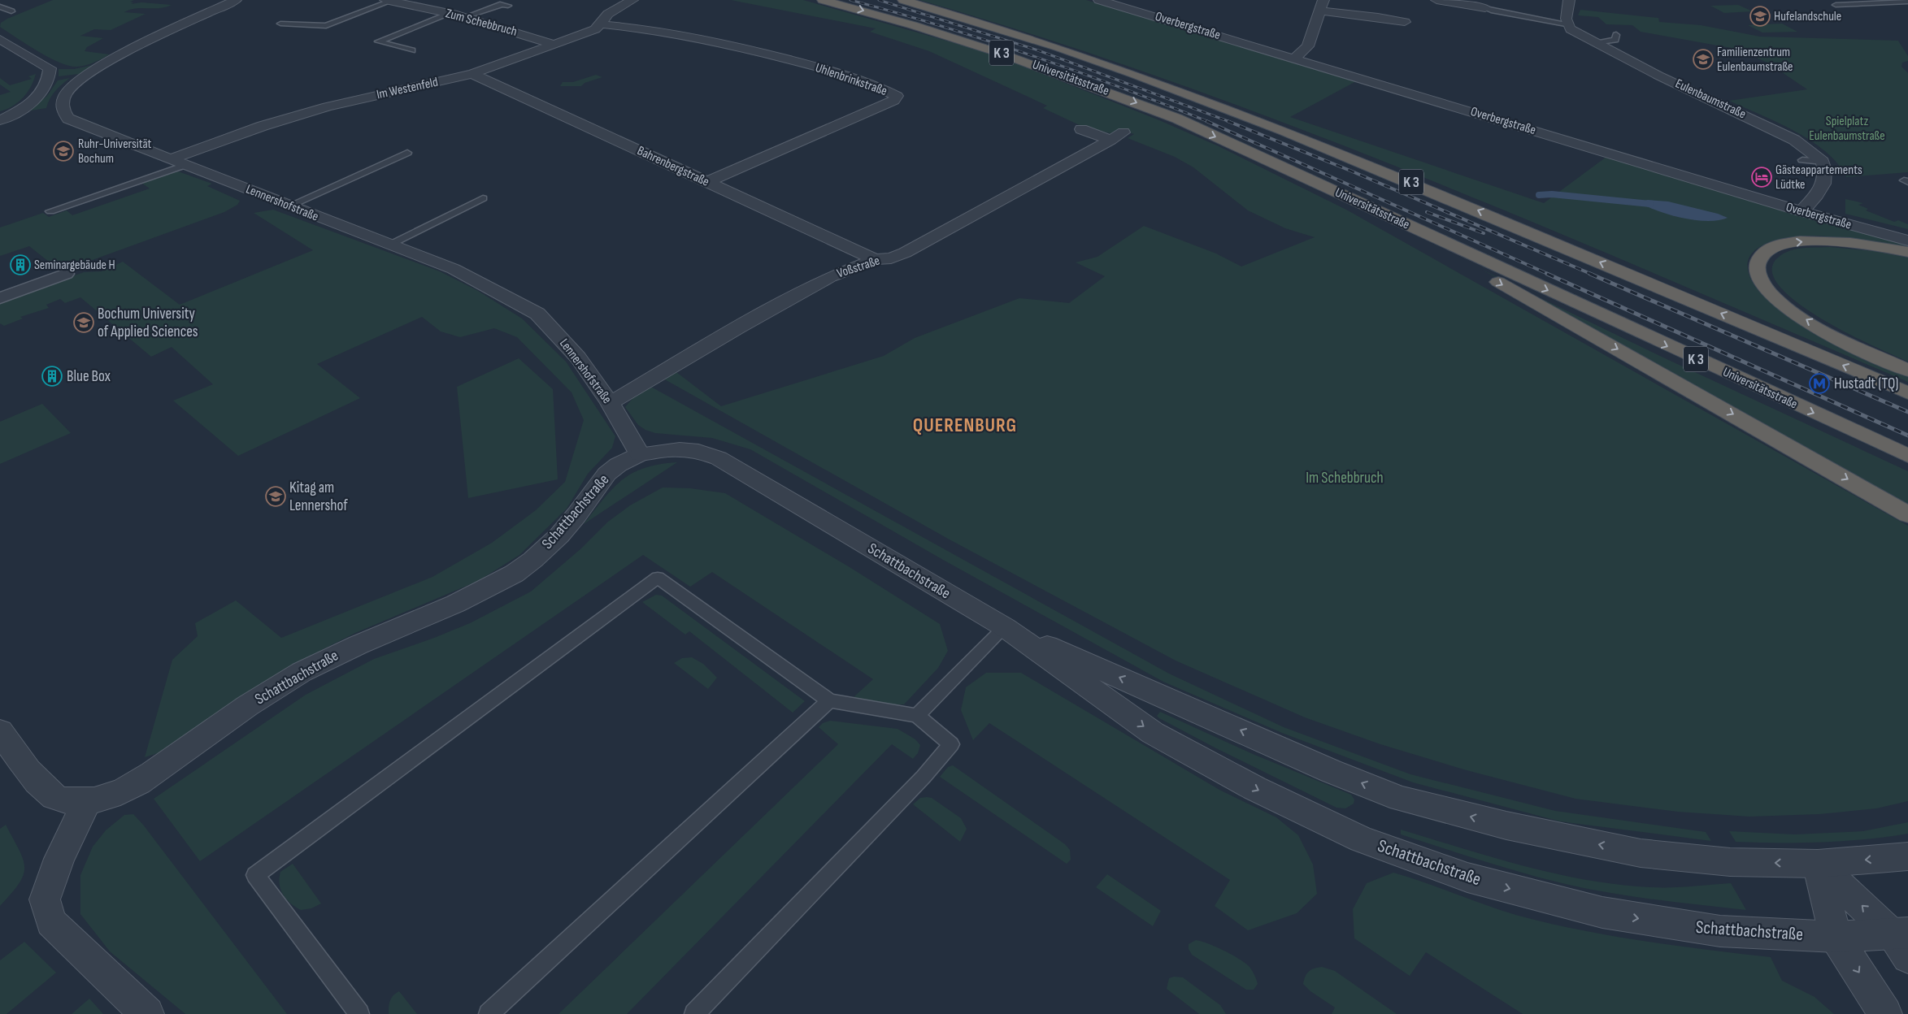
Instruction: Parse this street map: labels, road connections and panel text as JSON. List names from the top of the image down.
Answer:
{
  "streets": {
    "highway": ["K 3", "Universitätsstraße"],
    "street": [
      "Zum Schebbruch",
      "Overbergstraße",
      "Uhlenbrinkstraße",
      "Im Westenfeld",
      "Eulenbaumstraße",
      "Bahrenbergstraße",
      "Lennershofstraße",
      "Voßstraße",
      "Schattbachstraße"
    ]
  },
  "crossings": [
    ["Zum Schebbruch", "Im Westenfeld"],
    ["Uhlenbrinkstraße", "Im Westenfeld"],
    ["Uhlenbrinkstraße", "Bahrenbergstraße"],
    ["Im Westenfeld", "Bahrenbergstraße"],
    ["Im Westenfeld", "Lennershofstraße"],
    ["Bahrenbergstraße", "Voßstraße"],
    ["Lennershofstraße", "Voßstraße"],
    ["Lennershofstraße", "Schattbachstraße"]
  ],
  "districts": ["QUERENBURG"],
  "parks": ["Spielplatz Eulenbaumstraße", "Im Schebbruch"],
  "places": {
    "school or university": [
      "Hufelandschule",
      "Familienzentrum Eulenbaumstraße",
      "Ruhr-Universität Bochum",
      "Bochum University of Applied Sciences",
      "Kitag am Lennershof"
    ],
    "hotel": ["Gästeappartements Lüdtke"],
    "building": ["Seminargebäude H", "Blue Box"],
    "metro station": ["Hustadt (TQ)"]
  }
}
